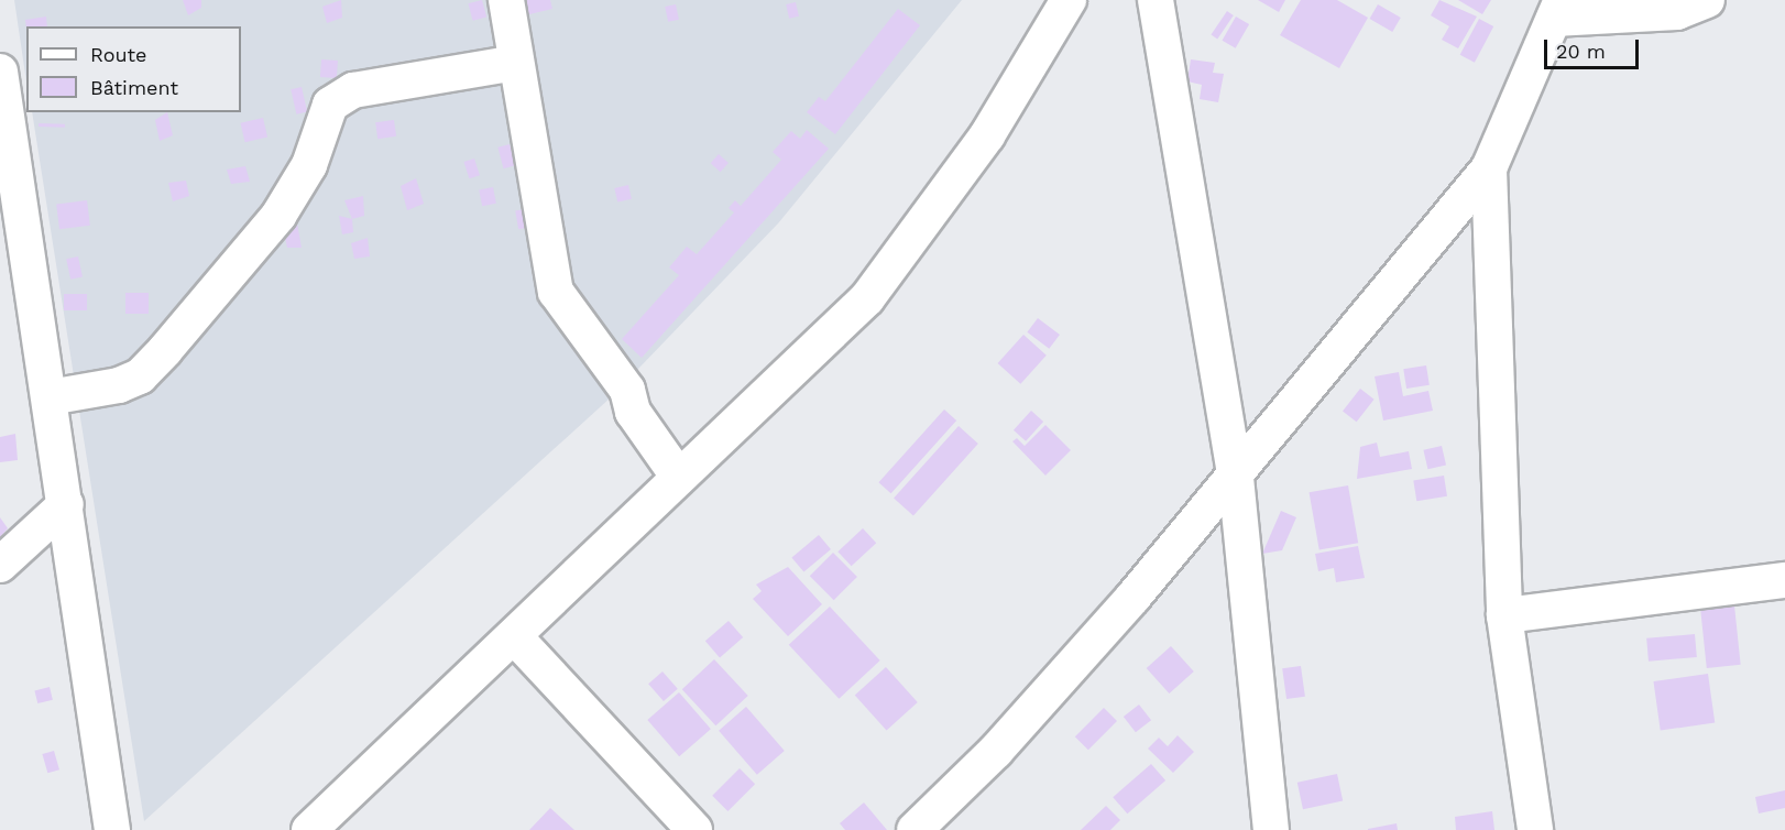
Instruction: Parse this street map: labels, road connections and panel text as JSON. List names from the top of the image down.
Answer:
{
  "legend": ["Route", "Bâtiment"],
  "scale_bar": "20 m"
}
